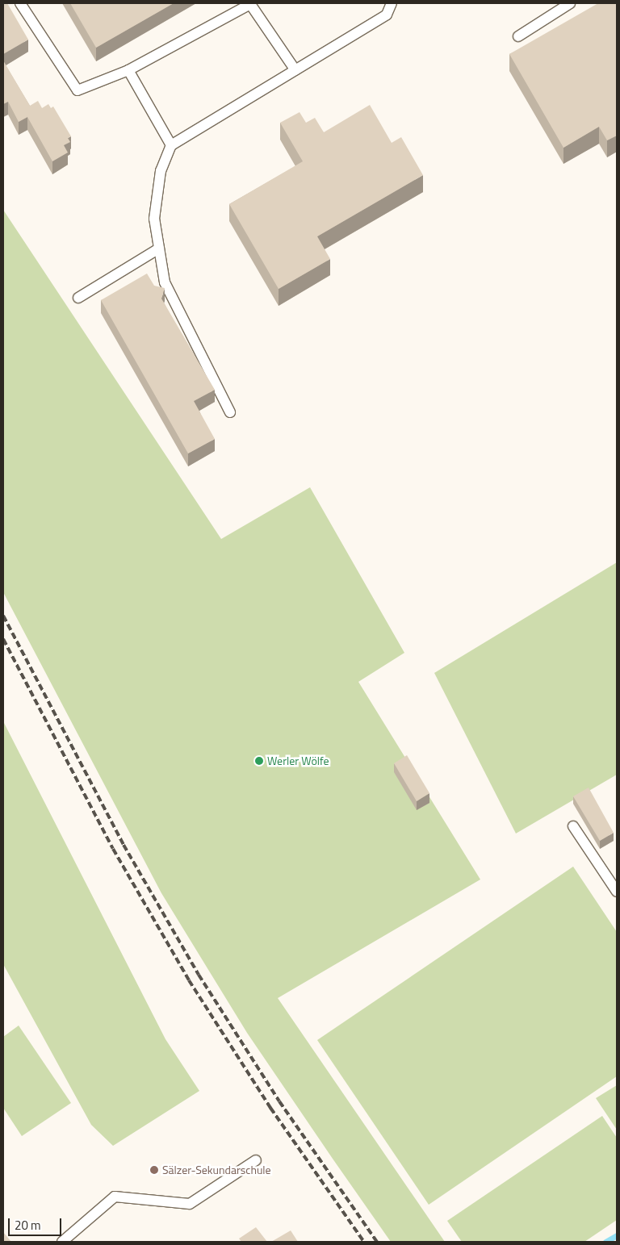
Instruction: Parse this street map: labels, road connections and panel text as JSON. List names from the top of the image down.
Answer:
{
  "places": ["Werler Wölfe", "Sälzer-Sekundarschule"],
  "scale_bar": "20 m"
}
